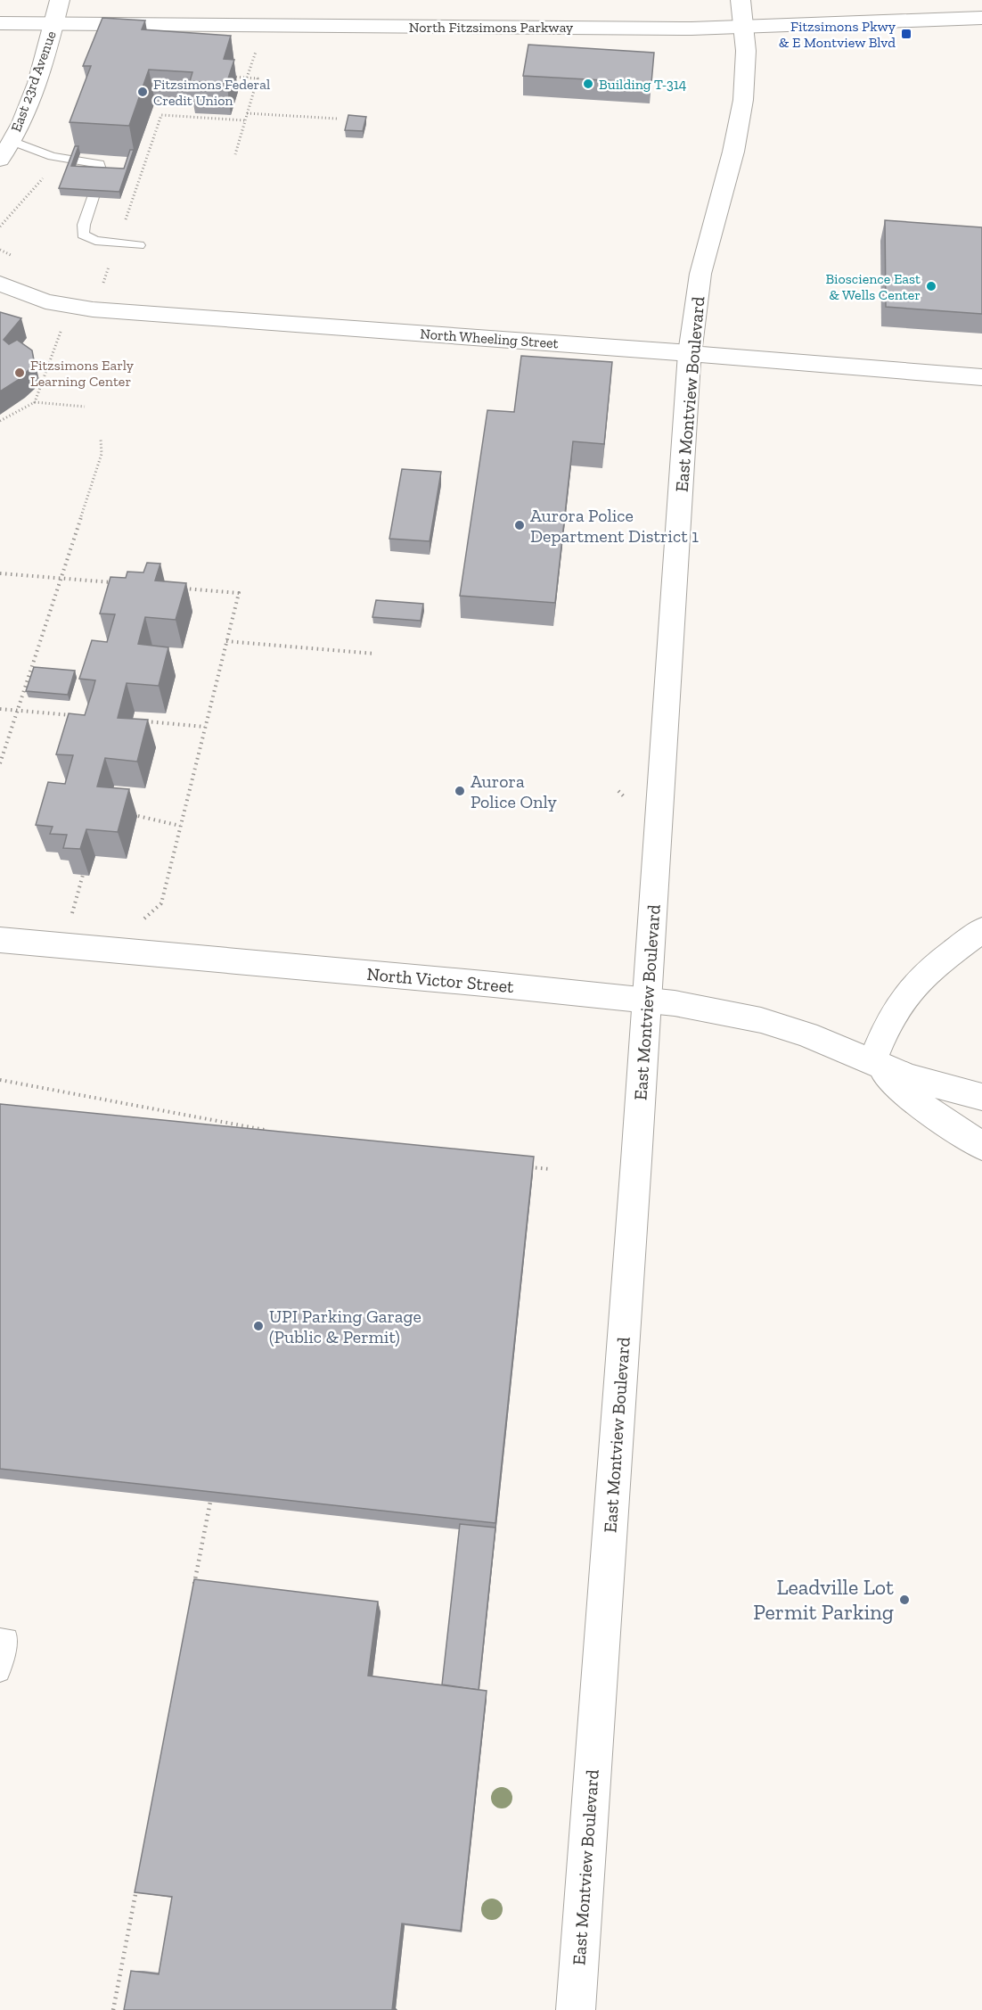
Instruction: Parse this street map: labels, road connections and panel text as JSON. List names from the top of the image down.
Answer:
{
  "streets": {
    "street": [
      "North Fitzsimons Parkway",
      "East 23rd Avenue",
      "North Wheeling Street",
      "East Montview Boulevard",
      "North Victor Street"
    ]
  },
  "crossings": [
    ["North Fitzsimons Parkway", "East 23rd Avenue"],
    ["North Fitzsimons Parkway", "East Montview Boulevard"],
    ["North Wheeling Street", "East Montview Boulevard"],
    ["East Montview Boulevard", "North Victor Street"]
  ],
  "places": {
    "transit": ["Fitzsimons Pkwy & E Montview Blvd"],
    "other": [
      "Building T-314",
      "Fitzsimons Federal Credit Union",
      "Bioscience East & Wells Center",
      "Fitzsimons Early Learning Center",
      "Aurora Police Department District 1",
      "Aurora Police Only",
      "UPI Parking Garage (Public & Permit)",
      "Leadville Lot Permit Parking"
    ]
  }
}
